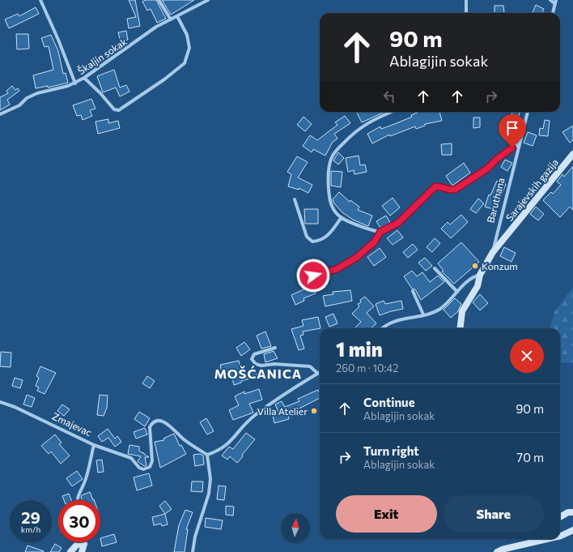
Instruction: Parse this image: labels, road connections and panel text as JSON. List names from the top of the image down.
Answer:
{
  "streets": {
    "main road": ["Sarajevskih gazija", "Baruthana"],
    "street": ["Škaljin sokak", "Zmajevac"]
  },
  "crossings": [
    ["Sarajevskih gazija", "Baruthana"]
  ],
  "districts": ["MOŠĆANICA"],
  "places": ["Konzum", "Villa Atelier"],
  "north": "top",
  "page": {
    "turn": ["90 m", "Ablagijin sokak"],
    "heading": ["1 min", "260 m · 10:42"],
    "list": [
      {
        "name": "Continue",
        "note": "Ablagijin sokak",
        "value": "90 m"
      },
      {
        "name": "Turn right",
        "note": "Ablagijin sokak",
        "value": "70 m"
      }
    ],
    "buttons": ["Exit", "Share"],
    "speed": "29 km/h",
    "limit": "30"
  }
}
